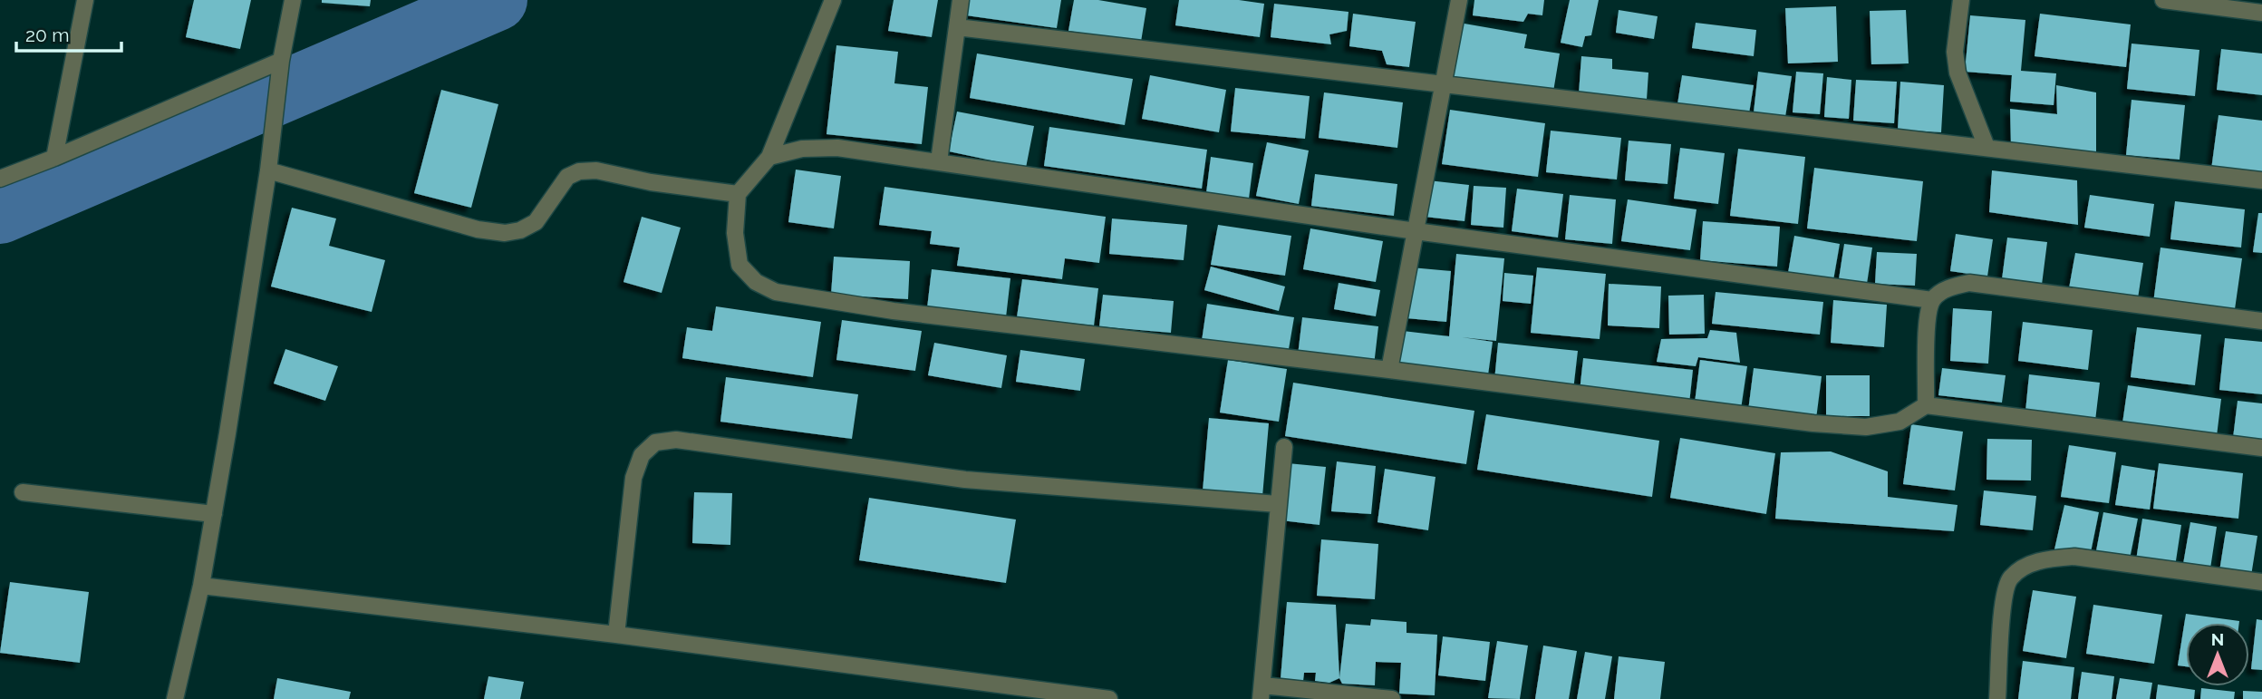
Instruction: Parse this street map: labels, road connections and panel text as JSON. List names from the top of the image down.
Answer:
{
  "scale_bar": "20 m",
  "north": "top"
}
